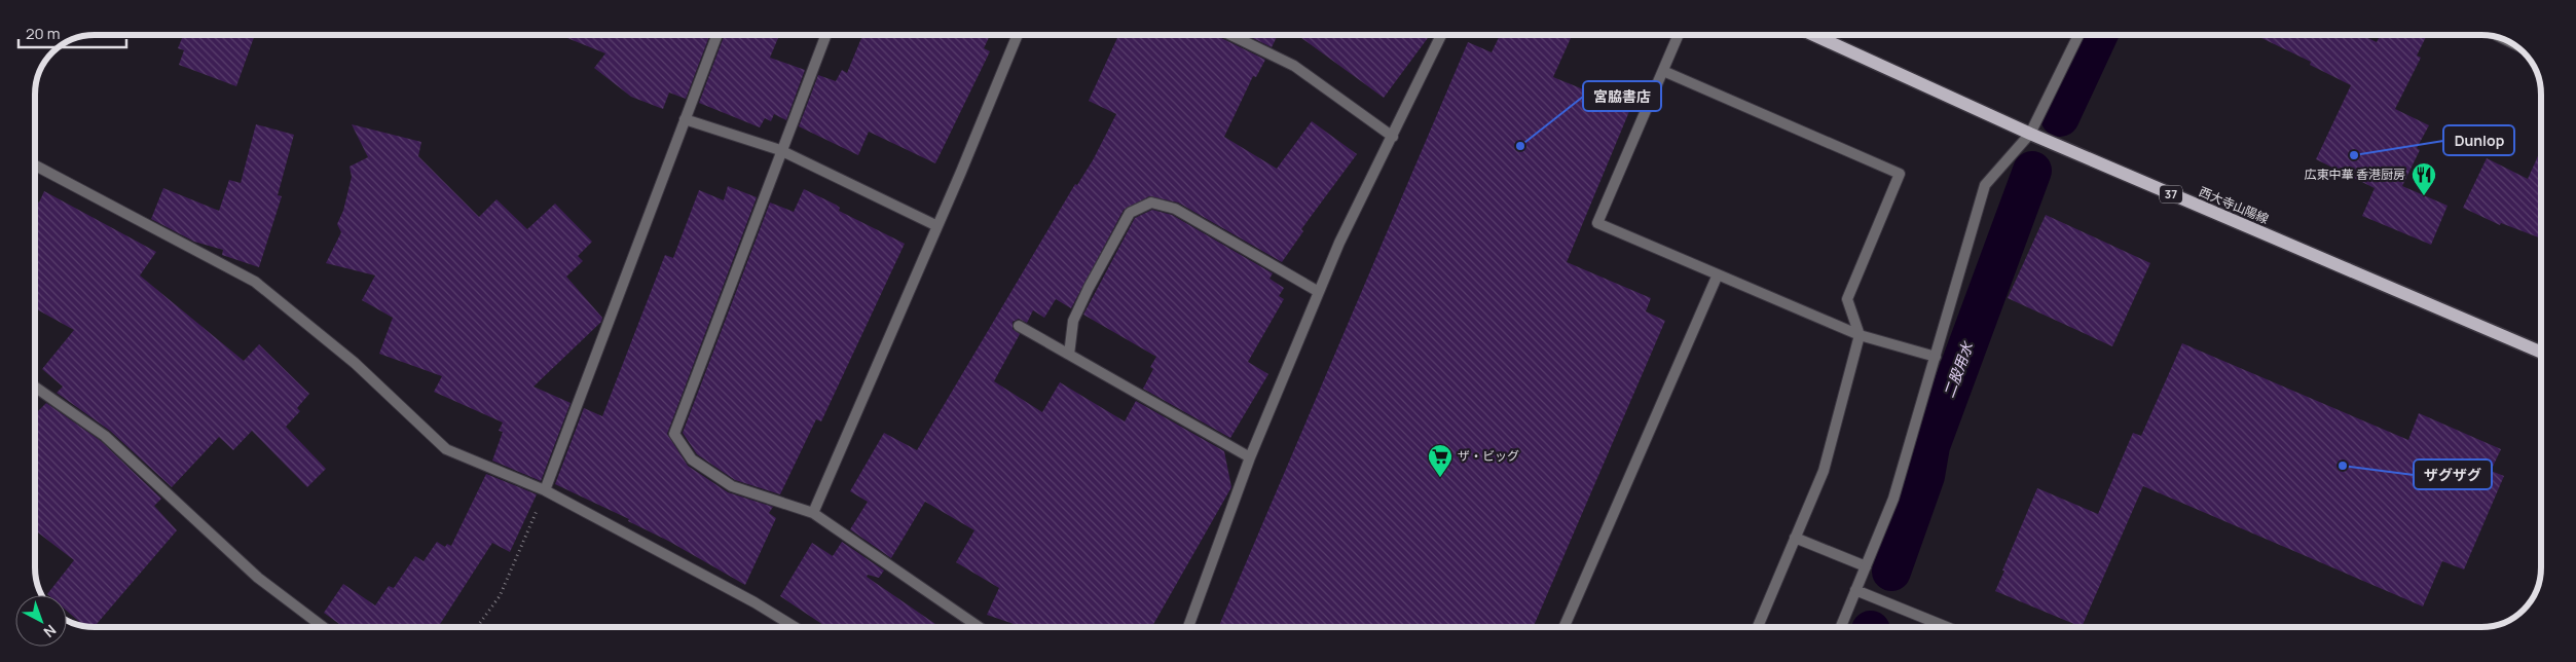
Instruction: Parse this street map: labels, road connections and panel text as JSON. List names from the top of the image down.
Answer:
{
  "streets": {
    "main road": ["37", "西大寺山陽線"]
  },
  "water": ["二股用水"],
  "places": {
    "other": ["宮脇書店", "Dunlop", "ザグザグ"],
    "restaurant": ["広東中華 香港厨房"],
    "supermarket": ["ザ・ビッグ"]
  },
  "scale_bar": "20 m",
  "north": "bottom right"
}
